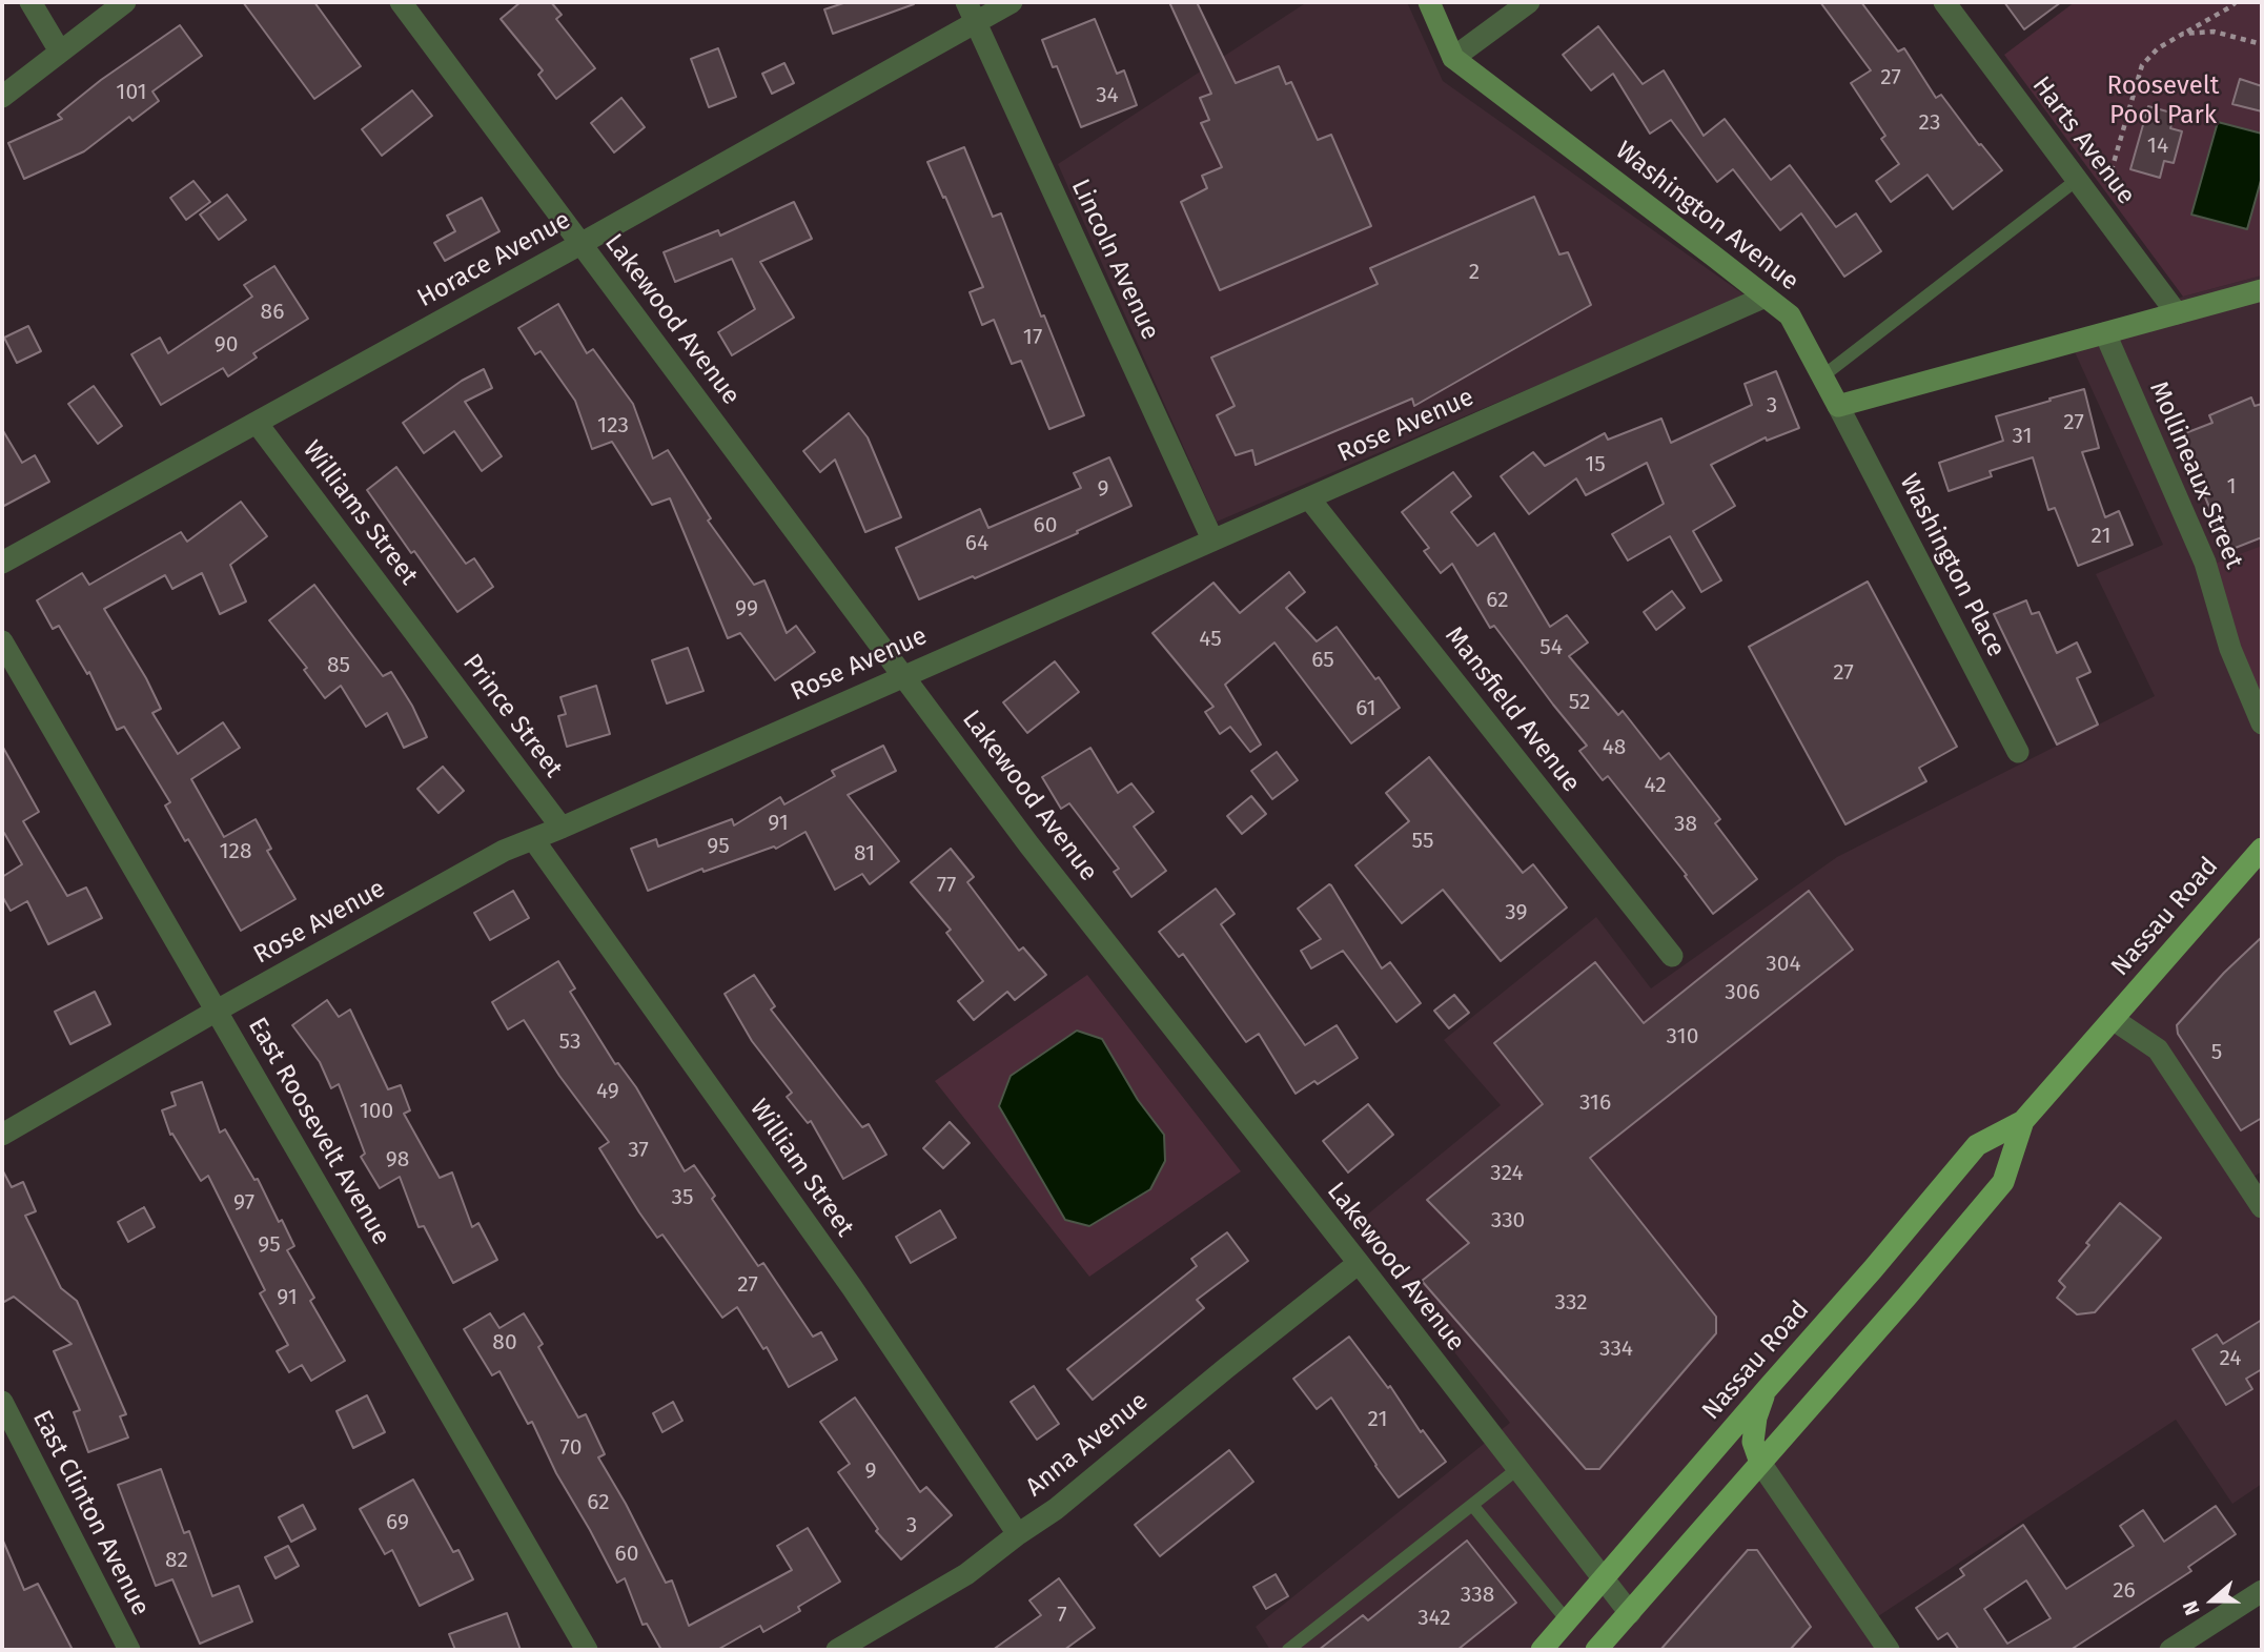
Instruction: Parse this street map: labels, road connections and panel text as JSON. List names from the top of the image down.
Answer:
{
  "streets": {
    "main road": ["Nassau Road"],
    "street": [
      "Harts Avenue",
      "Washington Avenue",
      "Horace Avenue",
      "Lincoln Avenue",
      "Lakewood Avenue",
      "Rose Avenue",
      "Mollineaux Street",
      "Williams Street",
      "Washington Place",
      "Mansfield Avenue",
      "Prince Street",
      "East Roosevelt Avenue",
      "William Street",
      "Anna Avenue",
      "East Clinton Avenue"
    ]
  },
  "crossings": [
    ["Washington Avenue", "Rose Avenue"],
    ["Washington Avenue", "Washington Place"],
    ["Horace Avenue", "Lincoln Avenue"],
    ["Horace Avenue", "Lakewood Avenue"],
    ["Horace Avenue", "Williams Street"],
    ["Lincoln Avenue", "Rose Avenue"],
    ["Lakewood Avenue", "Rose Avenue"],
    ["Lakewood Avenue", "Nassau Road"],
    ["Lakewood Avenue", "Anna Avenue"],
    ["Rose Avenue", "Mansfield Avenue"],
    ["Rose Avenue", "Prince Street"],
    ["Rose Avenue", "East Roosevelt Avenue"],
    ["Rose Avenue", "William Street"],
    ["Williams Street", "Prince Street"],
    ["William Street", "Anna Avenue"]
  ],
  "parks": ["Roosevelt Pool Park"],
  "house_numbers": [
    "27",
    "101",
    "34",
    "23",
    "14",
    "2",
    "86",
    "17",
    "90",
    "3",
    "27",
    "123",
    "31",
    "15",
    "1",
    "9",
    "60",
    "21",
    "64",
    "62",
    "99",
    "45",
    "54",
    "65",
    "85",
    "27",
    "52",
    "61",
    "48",
    "42",
    "91",
    "38",
    "55",
    "95",
    "128",
    "81",
    "77",
    "39",
    "304",
    "306",
    "310",
    "53",
    "5",
    "49",
    "316",
    "100",
    "37",
    "98",
    "324",
    "35",
    "97",
    "330",
    "95",
    "27",
    "91",
    "332",
    "80",
    "334",
    "24",
    "21",
    "70",
    "9",
    "62",
    "69",
    "3",
    "60",
    "82",
    "26",
    "338",
    "7",
    "342"
  ],
  "north": "left"
}
